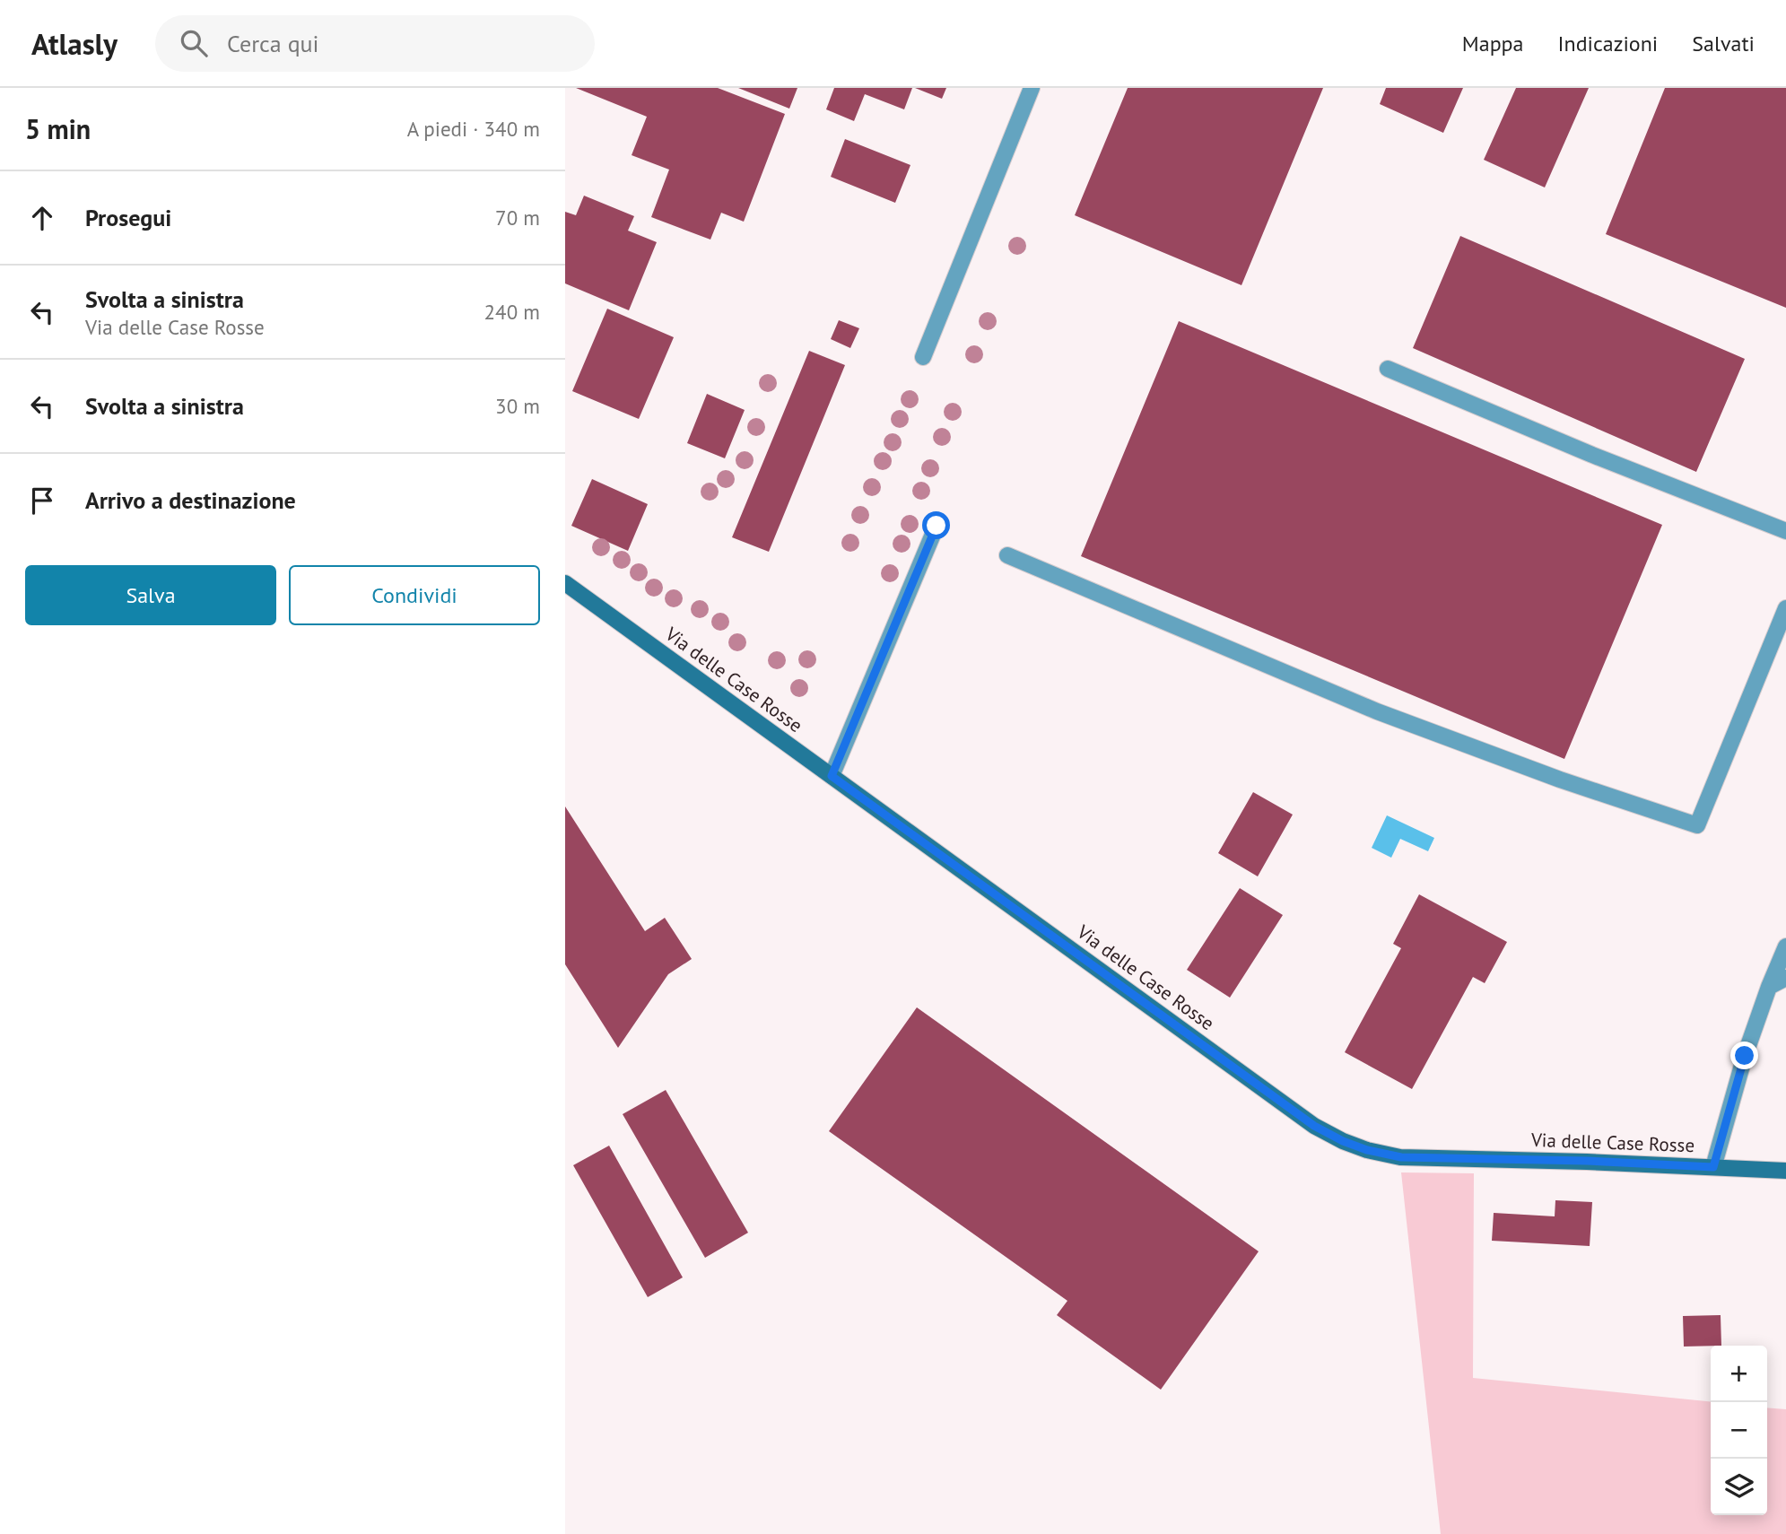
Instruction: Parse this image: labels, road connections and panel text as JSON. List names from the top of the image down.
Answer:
{
  "streets": {
    "street": ["Via delle Case Rosse"]
  },
  "page": {
    "header": "Atlasly",
    "search": "Cerca qui",
    "nav": ["Mappa", "Indicazioni", "Salvati"],
    "heading": ["5 min", "A piedi · 340 m"],
    "list": [
      ["Prosegui", "70 m"],
      ["Svolta a sinistra", "Via delle Case Rosse", "240 m"],
      ["Svolta a sinistra", "30 m"],
      "Arrivo a destinazione"
    ],
    "buttons": ["Salva", "Condividi"],
    "map_buttons": ["+", "−"]
  }
}
